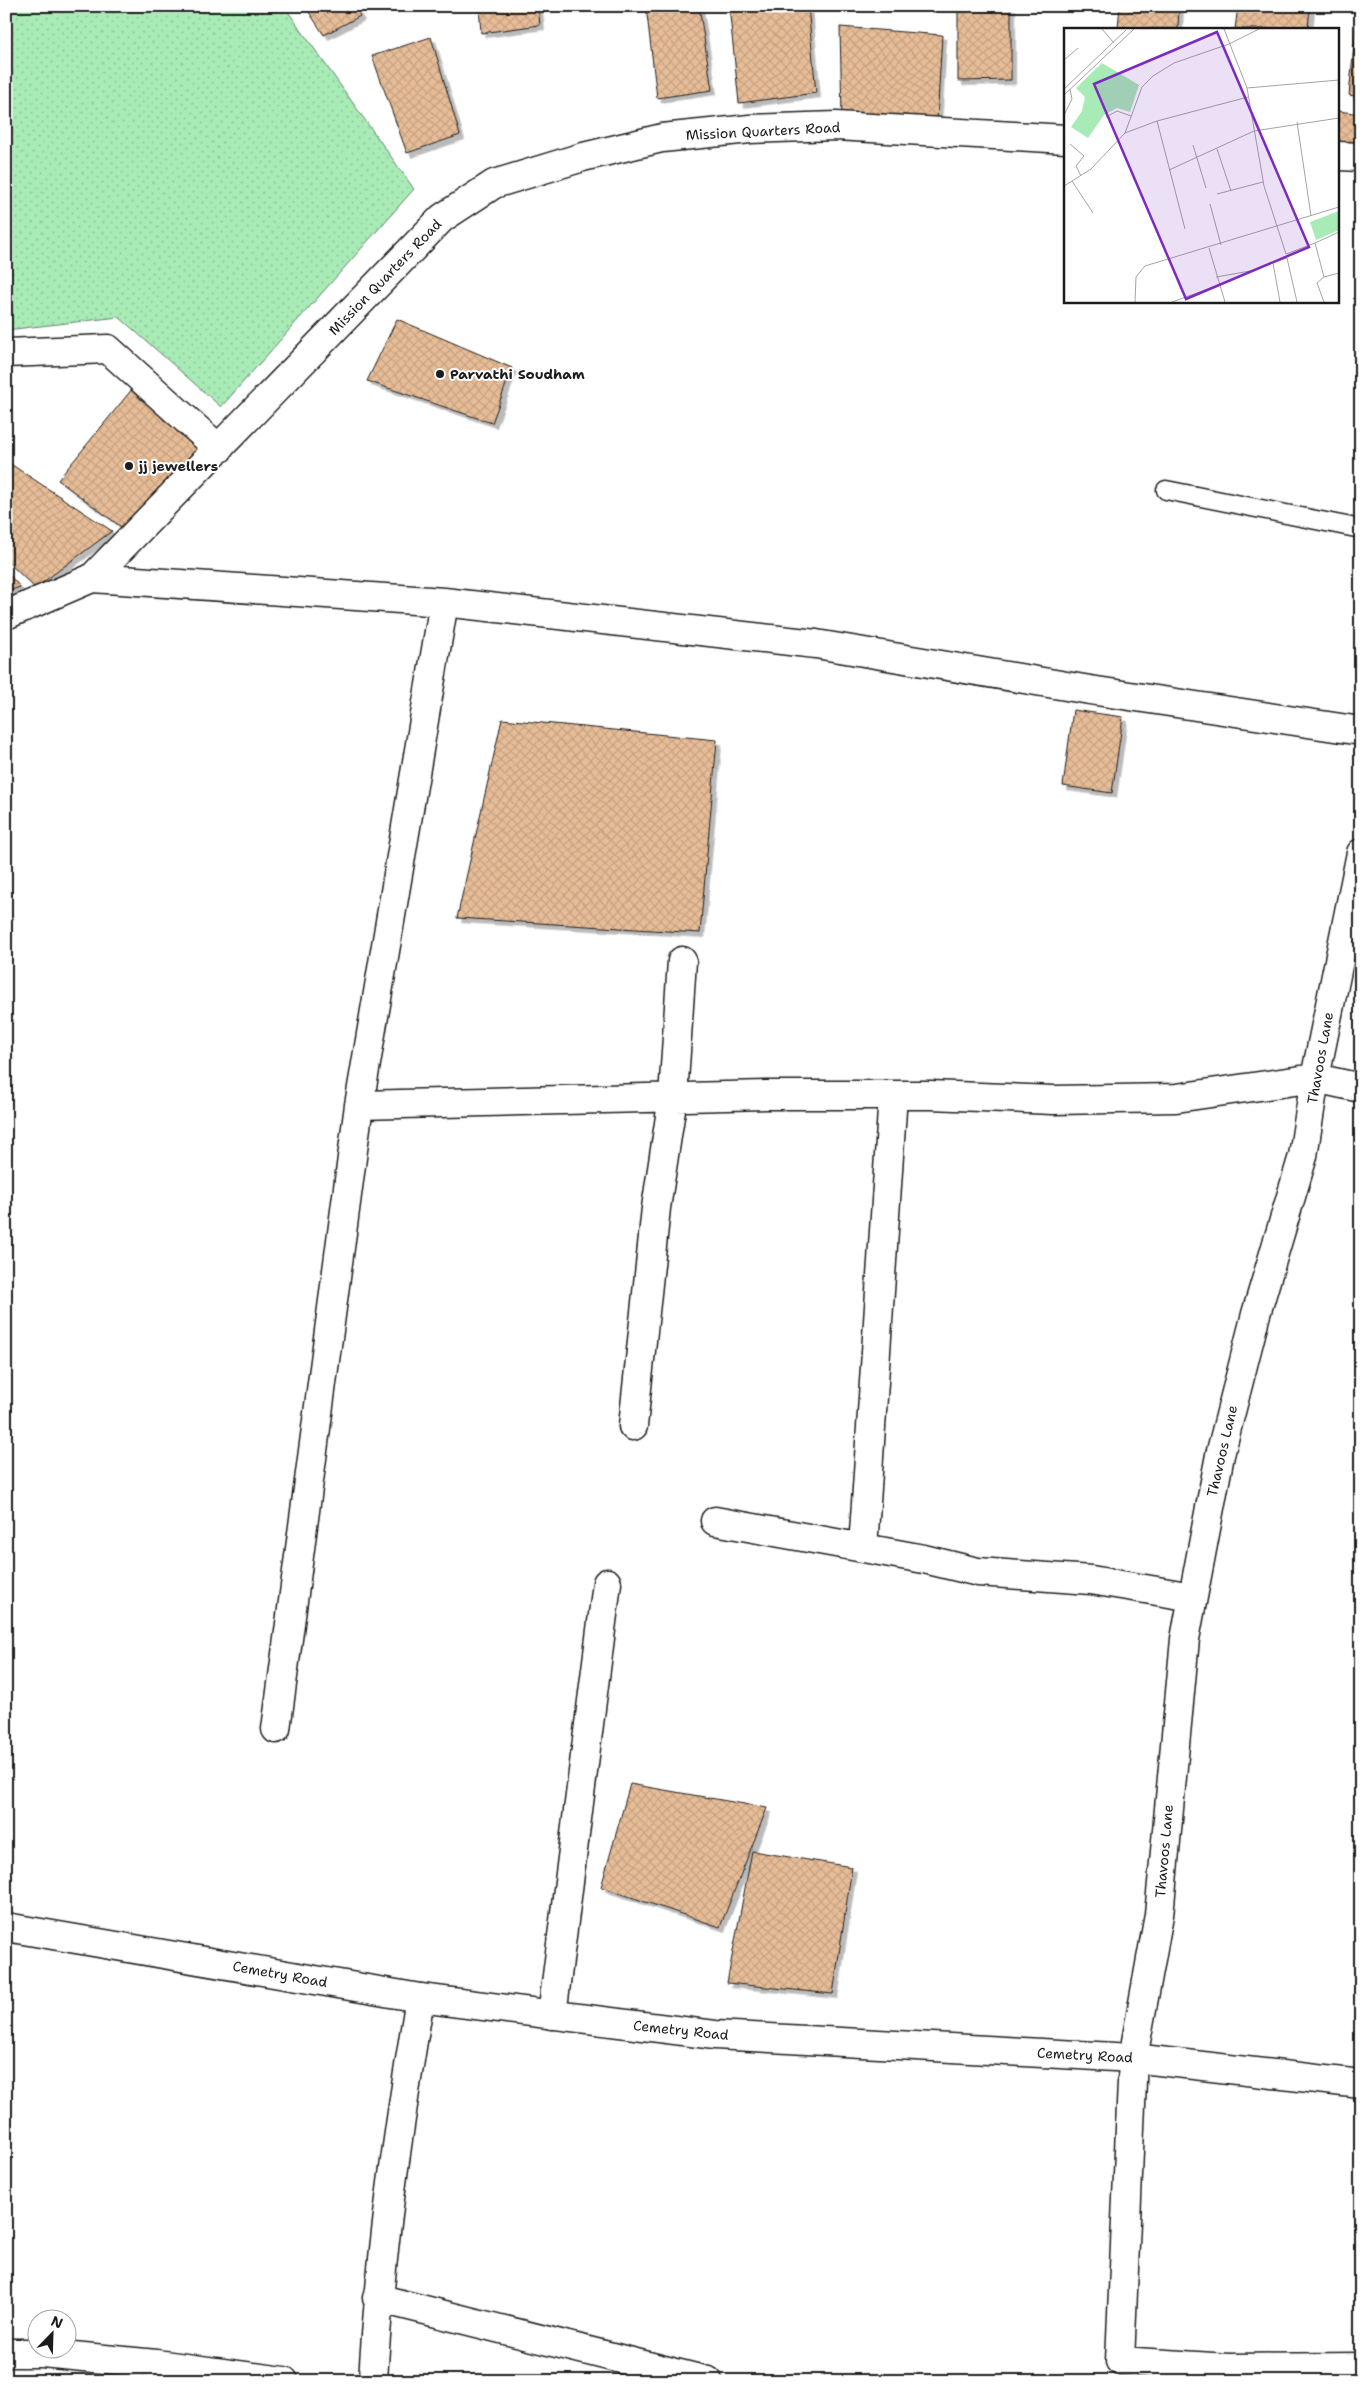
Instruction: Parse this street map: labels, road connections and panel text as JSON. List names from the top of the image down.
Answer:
{
  "streets": {
    "street": ["Mission Quarters Road", "Thavoos Lane", "Cemetry Road"]
  },
  "crossings": [
    ["Thavoos Lane", "Cemetry Road"]
  ],
  "places": ["Parvathi Soudham", "jj jewellers"],
  "north": "top right"
}
